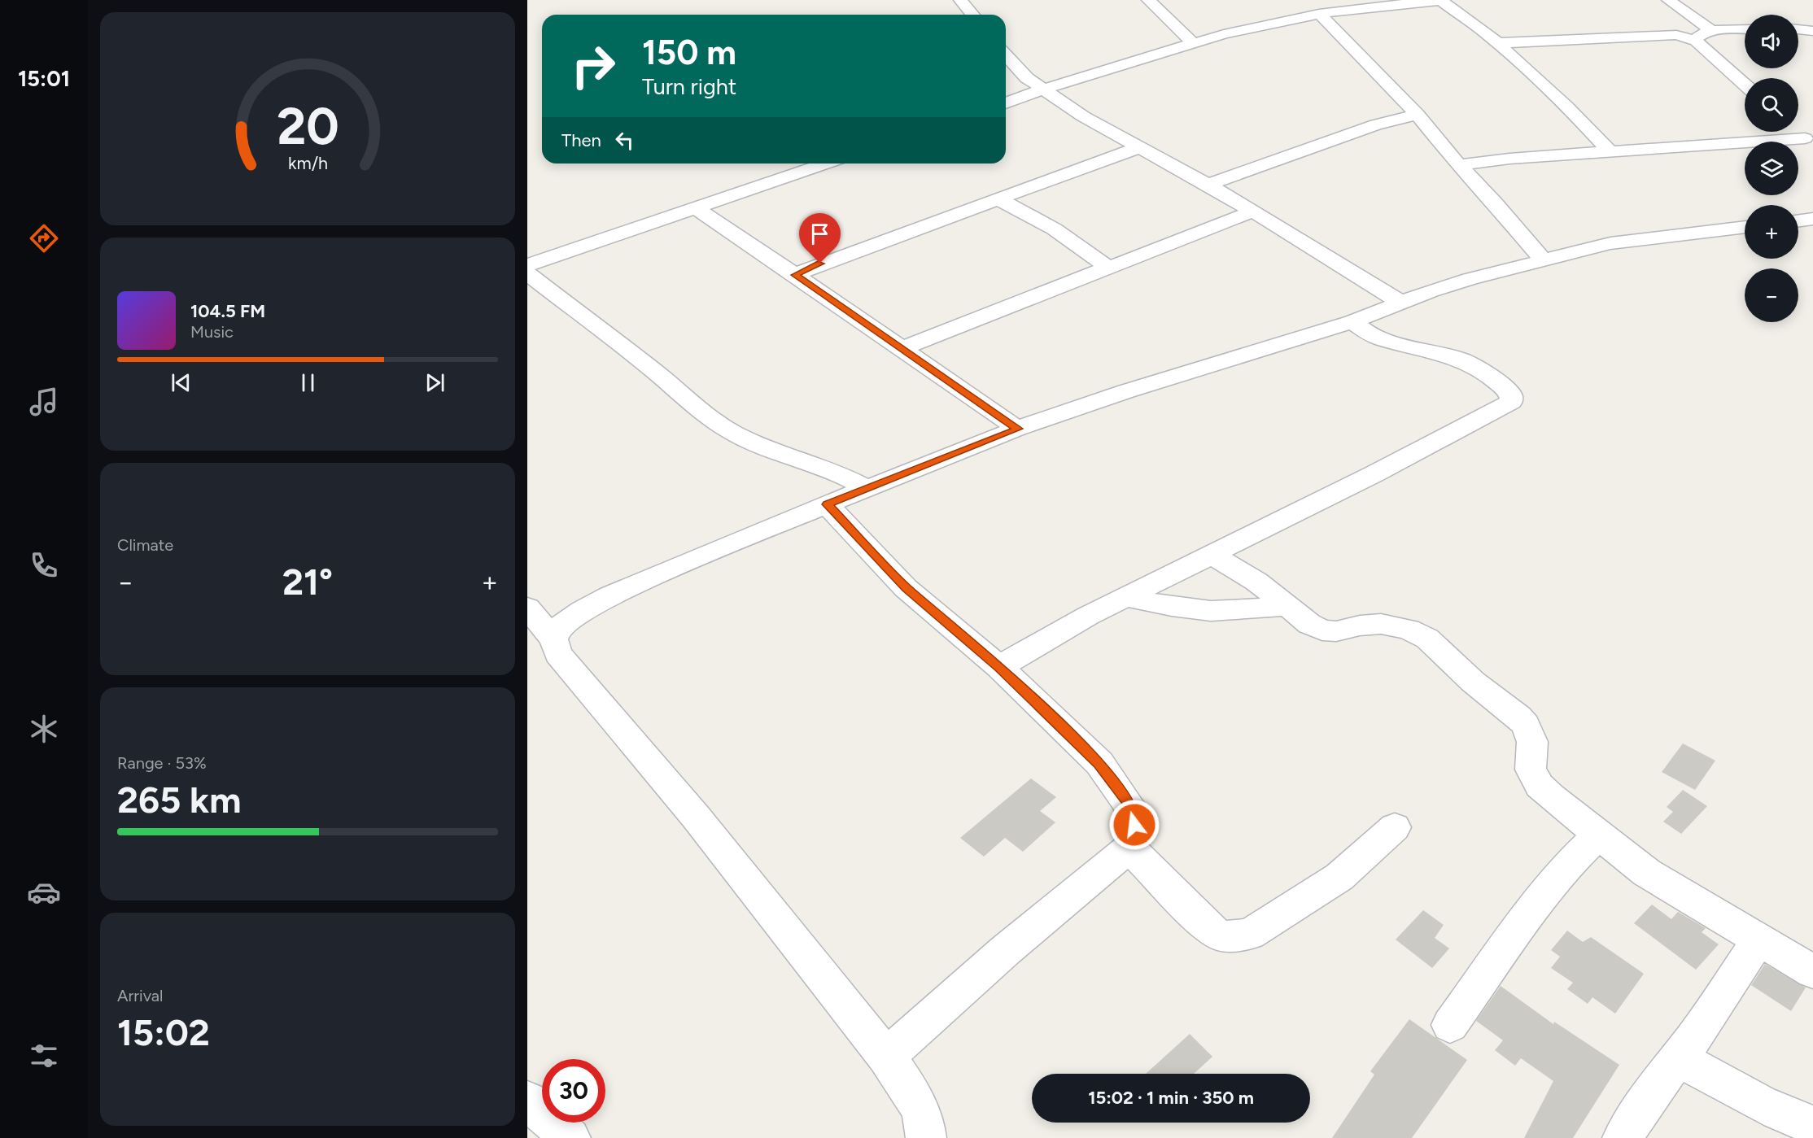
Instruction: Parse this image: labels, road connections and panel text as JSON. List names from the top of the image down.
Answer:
{
  "page": {
    "tabs": "15:01",
    "map_buttons": ["+", "−"],
    "turn": ["150 m", "Turn right"],
    "then": "Then",
    "song": ["104.5 FM", "Music"],
    "tile": [
      "Climate",
      ["Range · 53%", "265 km"],
      ["Arrival", "15:02"]
    ],
    "heat": ["−", "21°", "+"],
    "limit": "30",
    "trip": "15:02 · 1 min · 350 m",
    "gauge": ["20", "km/h"]
  }
}
